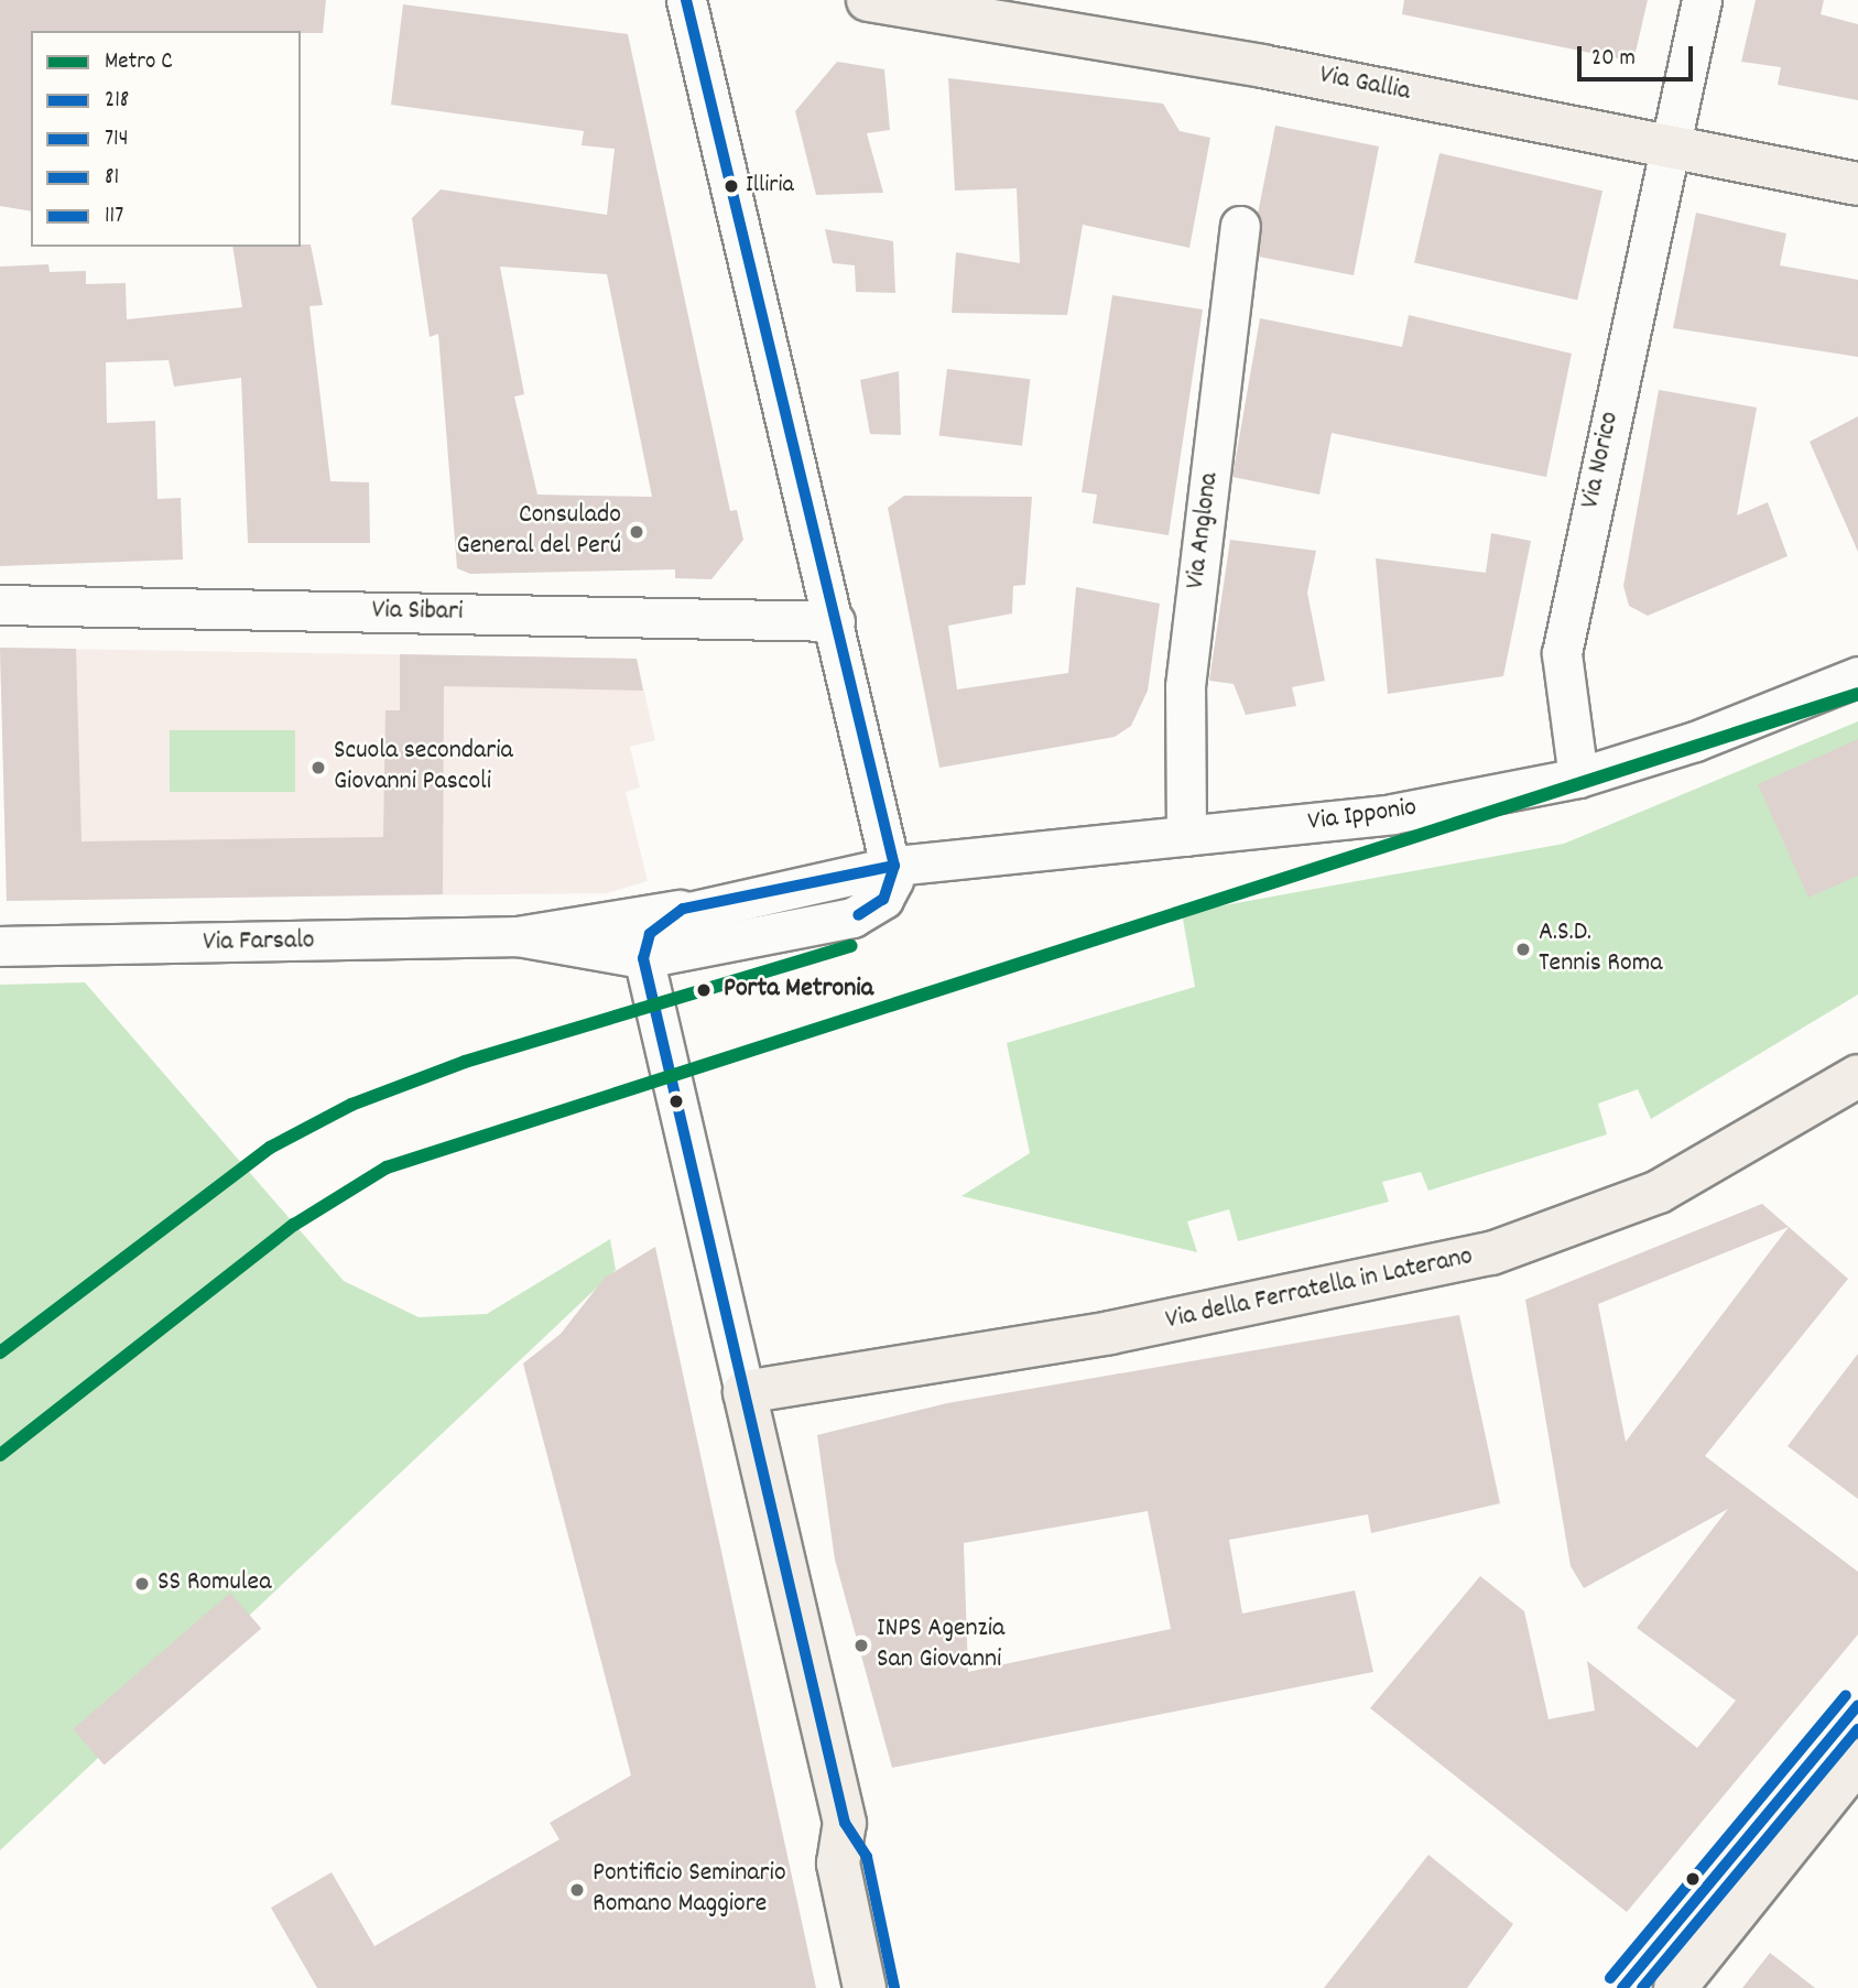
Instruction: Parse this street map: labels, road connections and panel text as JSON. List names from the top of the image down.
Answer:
{
  "streets": {
    "main road": ["Via Gallia", "Via della Ferratella in Laterano"],
    "street": [
      "Via Norico",
      "Via Anglona",
      "Via Sibari",
      "Via Ipponio",
      "Via Farsalo"
    ]
  },
  "crossings": [
    ["Via Gallia", "Via Norico"],
    ["Via Norico", "Via Ipponio"],
    ["Via Anglona", "Via Ipponio"],
    ["Via Ipponio", "Via Farsalo"]
  ],
  "places": [
    "Illiria",
    "Consulado General del Perú",
    "Scuola secondaria Giovanni Pascoli",
    "A.S.D. Tennis Roma",
    "Porta Metronia",
    "SS Romulea",
    "INPS Agenzia San Giovanni",
    "Pontificio Seminario Romano Maggiore"
  ],
  "lines": [
    "transit line 218",
    "metro line C",
    "transit line 117",
    "transit line 714",
    "transit line 81"
  ],
  "legend": [
    "Metro C",
    "218",
    "714",
    "81",
    "117"
  ],
  "scale_bar": "20 m"
}
